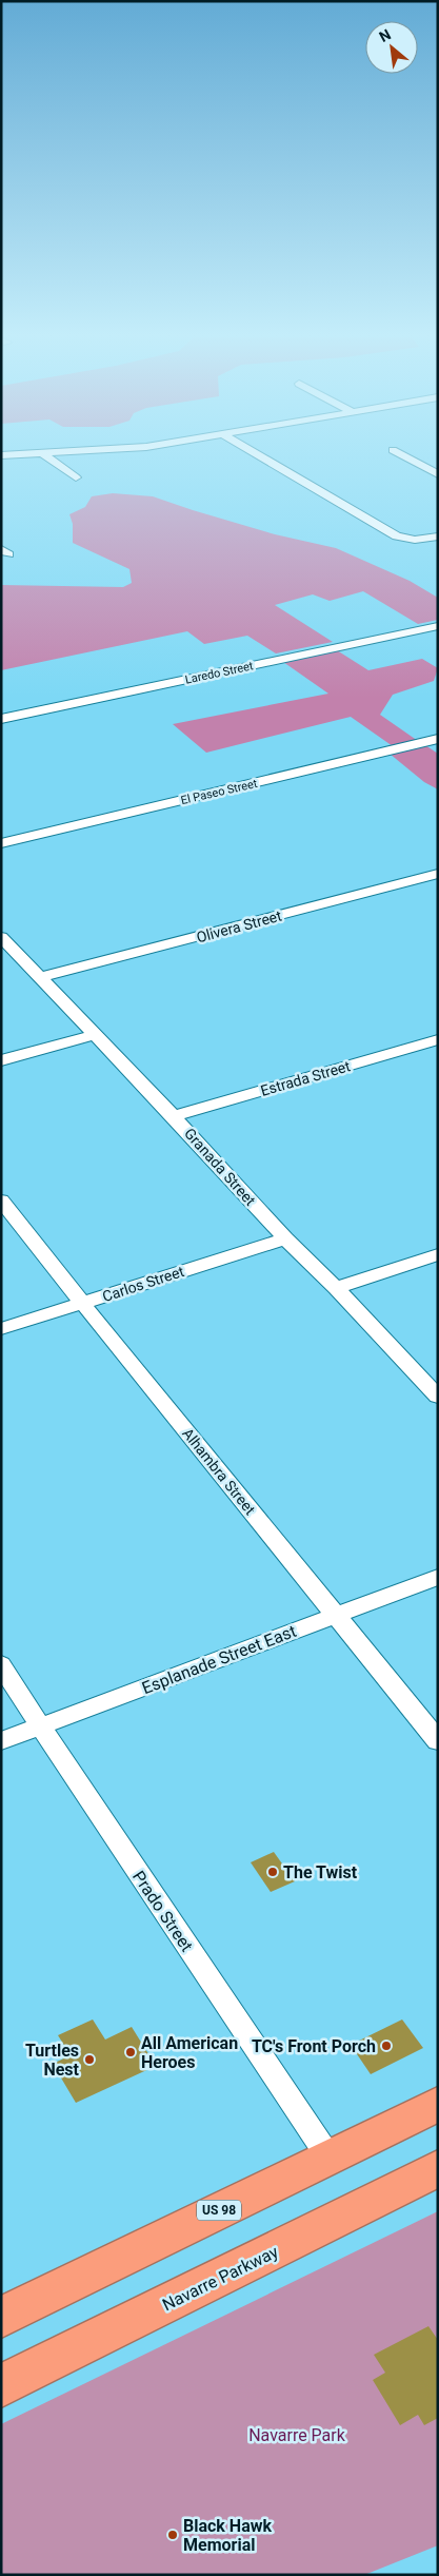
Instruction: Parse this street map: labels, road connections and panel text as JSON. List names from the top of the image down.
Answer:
{
  "streets": {
    "highway": ["US 98", "Navarre Parkway"],
    "street": [
      "Laredo Street",
      "El Paseo Street",
      "Olivera Street",
      "Estrada Street",
      "Granada Street",
      "Carlos Street",
      "Alhambra Street",
      "Esplanade Street East",
      "Prado Street"
    ]
  },
  "crossings": [
    ["Olivera Street", "Granada Street"],
    ["Estrada Street", "Granada Street"],
    ["Granada Street", "Carlos Street"],
    ["Carlos Street", "Alhambra Street"],
    ["Alhambra Street", "Esplanade Street East"],
    ["Esplanade Street East", "Prado Street"],
    ["Prado Street", "US 98"]
  ],
  "parks": ["Navarre Park"],
  "places": [
    "The Twist",
    "TC's Front Porch",
    "All American Heroes",
    "Turtles Nest",
    "Black Hawk Memorial"
  ],
  "north": "top left"
}
